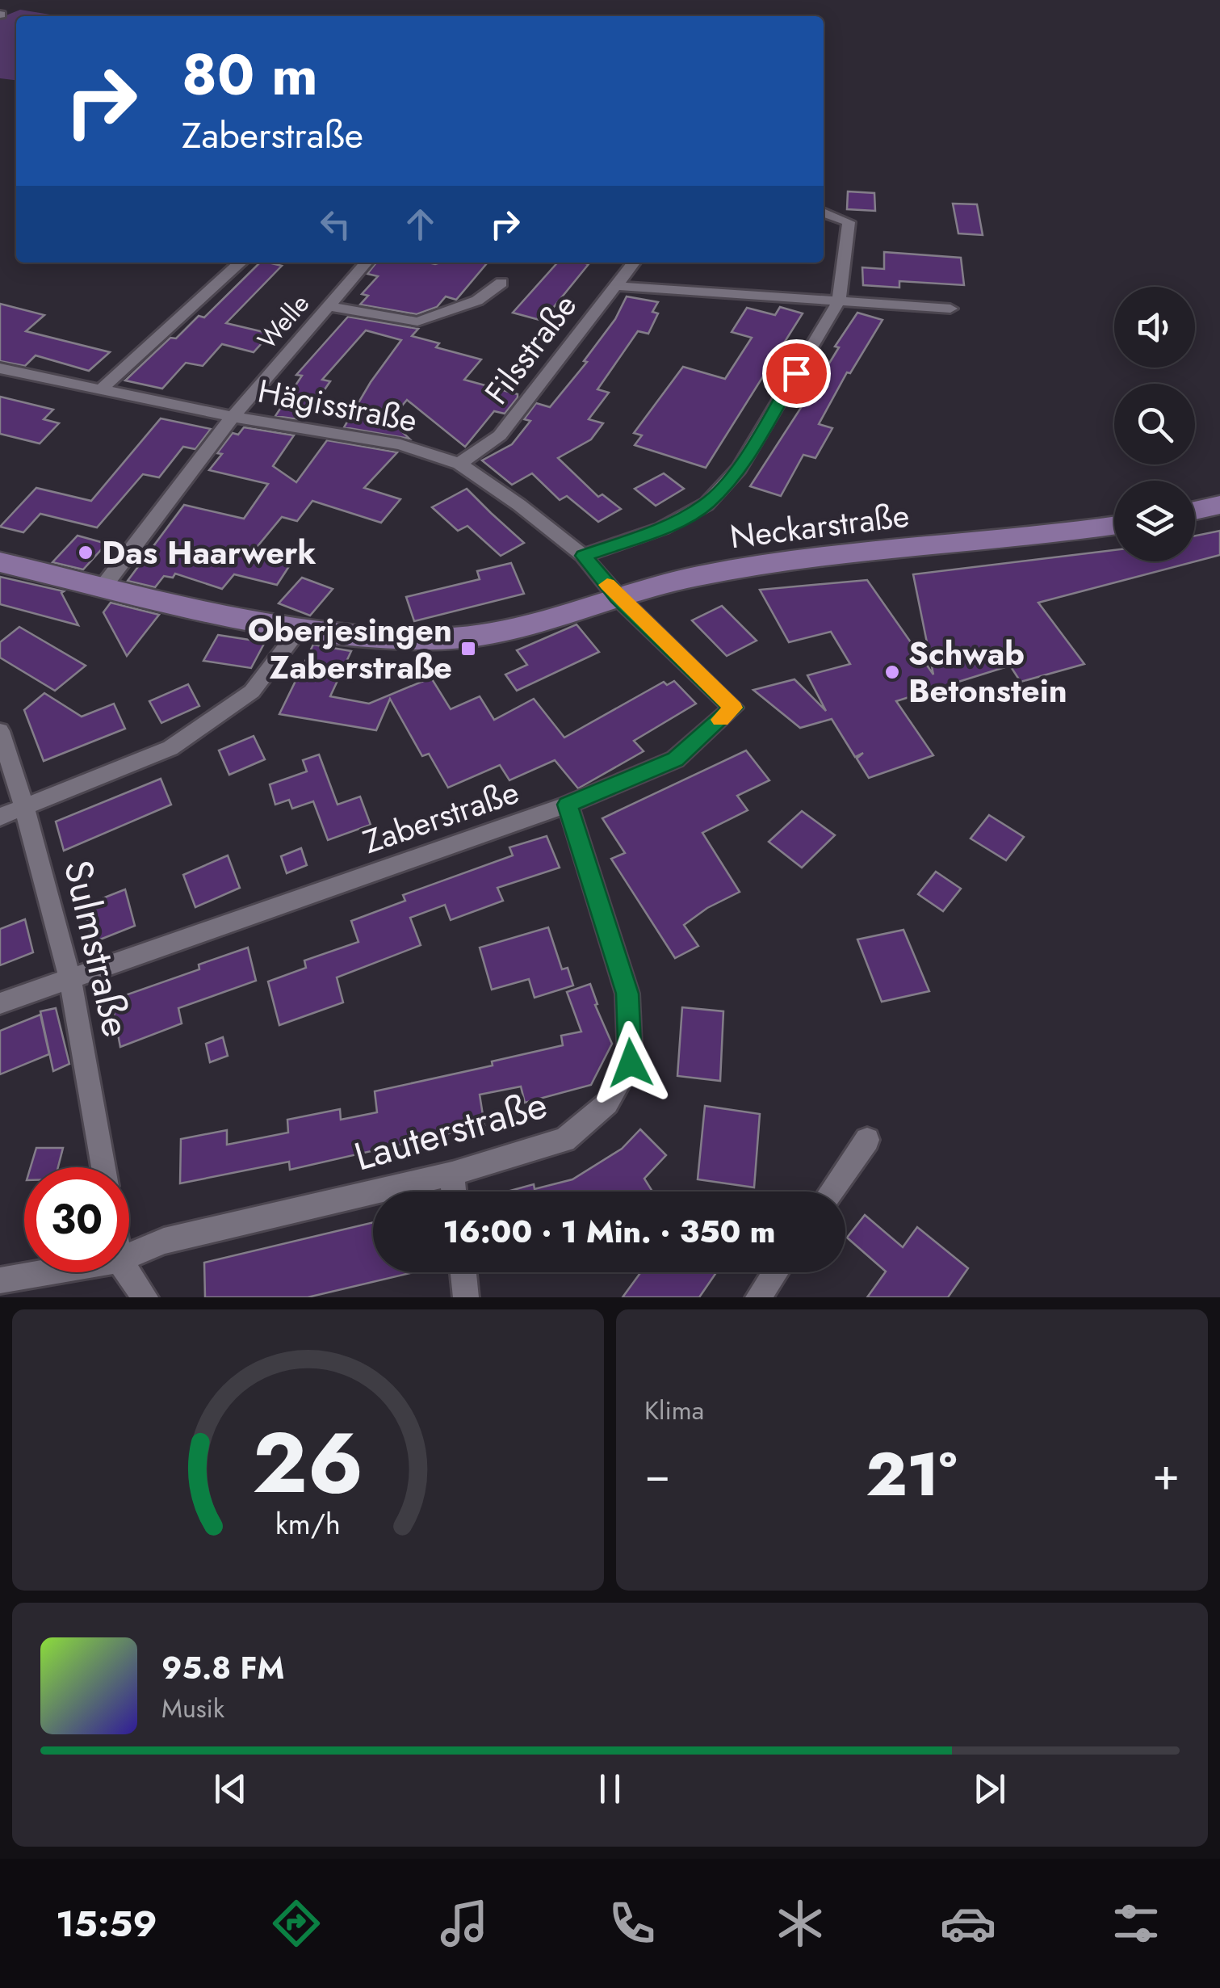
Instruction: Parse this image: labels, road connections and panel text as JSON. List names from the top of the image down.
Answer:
{
  "streets": {
    "main road": ["Neckarstraße"],
    "street": [
      "Welle",
      "Filsstraße",
      "Hägisstraße",
      "Zaberstraße",
      "Sulmstraße",
      "Lauterstraße"
    ]
  },
  "crossings": [
    ["Welle", "Hägisstraße"],
    ["Welle", "Neckarstraße"],
    ["Filsstraße", "Hägisstraße"],
    ["Hägisstraße", "Neckarstraße"],
    ["Hägisstraße", "Zaberstraße"],
    ["Neckarstraße", "Zaberstraße"],
    ["Zaberstraße", "Sulmstraße"],
    ["Zaberstraße", "Lauterstraße"]
  ],
  "places": {
    "other": ["Das Haarwerk", "Schwab Betonstein"],
    "transit": ["Oberjesingen Zaberstraße"]
  },
  "page": {
    "turn": ["80 m", "Zaberstraße"],
    "limit": "30",
    "trip": "16:00 · 1 Min. · 350 m",
    "tile": "Klima",
    "heat": ["−", "21°", "+"],
    "song": ["95.8 FM", "Musik"],
    "tabs": "15:59",
    "gauge": ["26", "km/h"]
  }
}
